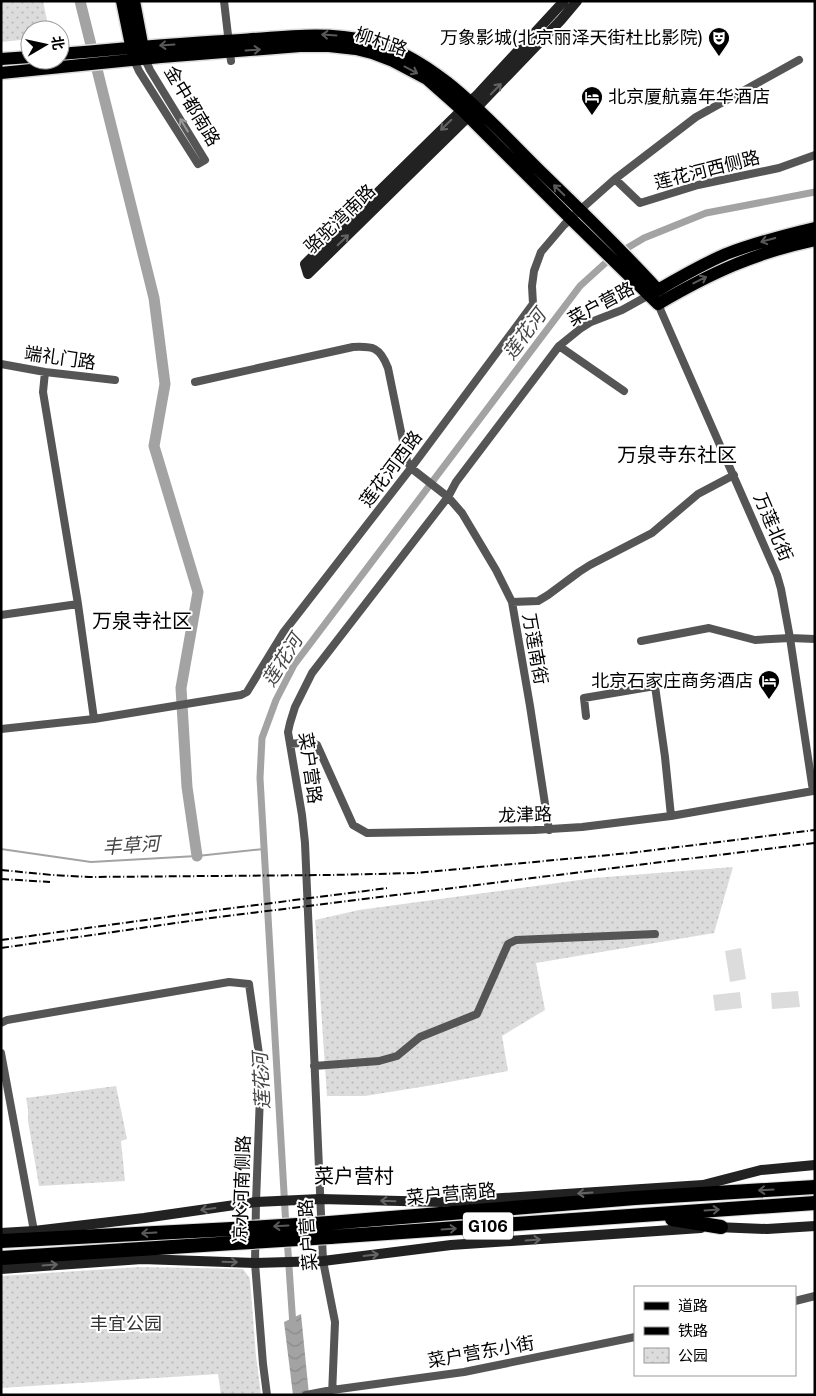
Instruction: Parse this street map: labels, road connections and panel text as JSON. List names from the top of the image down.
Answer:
{
  "streets": {
    "highway": ["菜户营南路", "G106"],
    "main road": ["柳村路", "金中都南路"],
    "street": [
      "莲花河西侧路",
      "骆驼湾南路",
      "菜户营路",
      "端礼门路",
      "莲花河西路",
      "万莲北街",
      "万莲南街",
      "龙津路",
      "凉水河南侧路",
      "菜户营东小街"
    ]
  },
  "crossings": [
    ["柳村路", "金中都南路"],
    ["柳村路", "骆驼湾南路"],
    ["柳村路", "菜户营路"],
    ["柳村路", "莲花河西路"],
    ["柳村路", "万莲北街"],
    ["莲花河西侧路", "莲花河西路"],
    ["菜户营路", "万莲北街"],
    ["菜户营路", "万莲南街"],
    ["菜户营路", "龙津路"],
    ["菜户营路", "菜户营南路"],
    ["菜户营路", "菜户营东小街"],
    ["莲花河西路", "万莲南街"],
    ["万莲北街", "龙津路"],
    ["万莲南街", "龙津路"],
    ["凉水河南侧路", "菜户营南路"],
    ["菜户营南路", "G106"]
  ],
  "districts": ["万泉寺东社区", "万泉寺社区", "菜户营村"],
  "water": ["莲花河", "丰草河"],
  "parks": ["丰宜公园"],
  "places": {
    "theatre": ["万象影城(北京丽泽天街杜比影院)"],
    "hotel": ["北京厦航嘉年华酒店", "北京石家庄商务酒店"]
  },
  "legend": ["道路", "铁路", "公园"],
  "north": "right"
}
